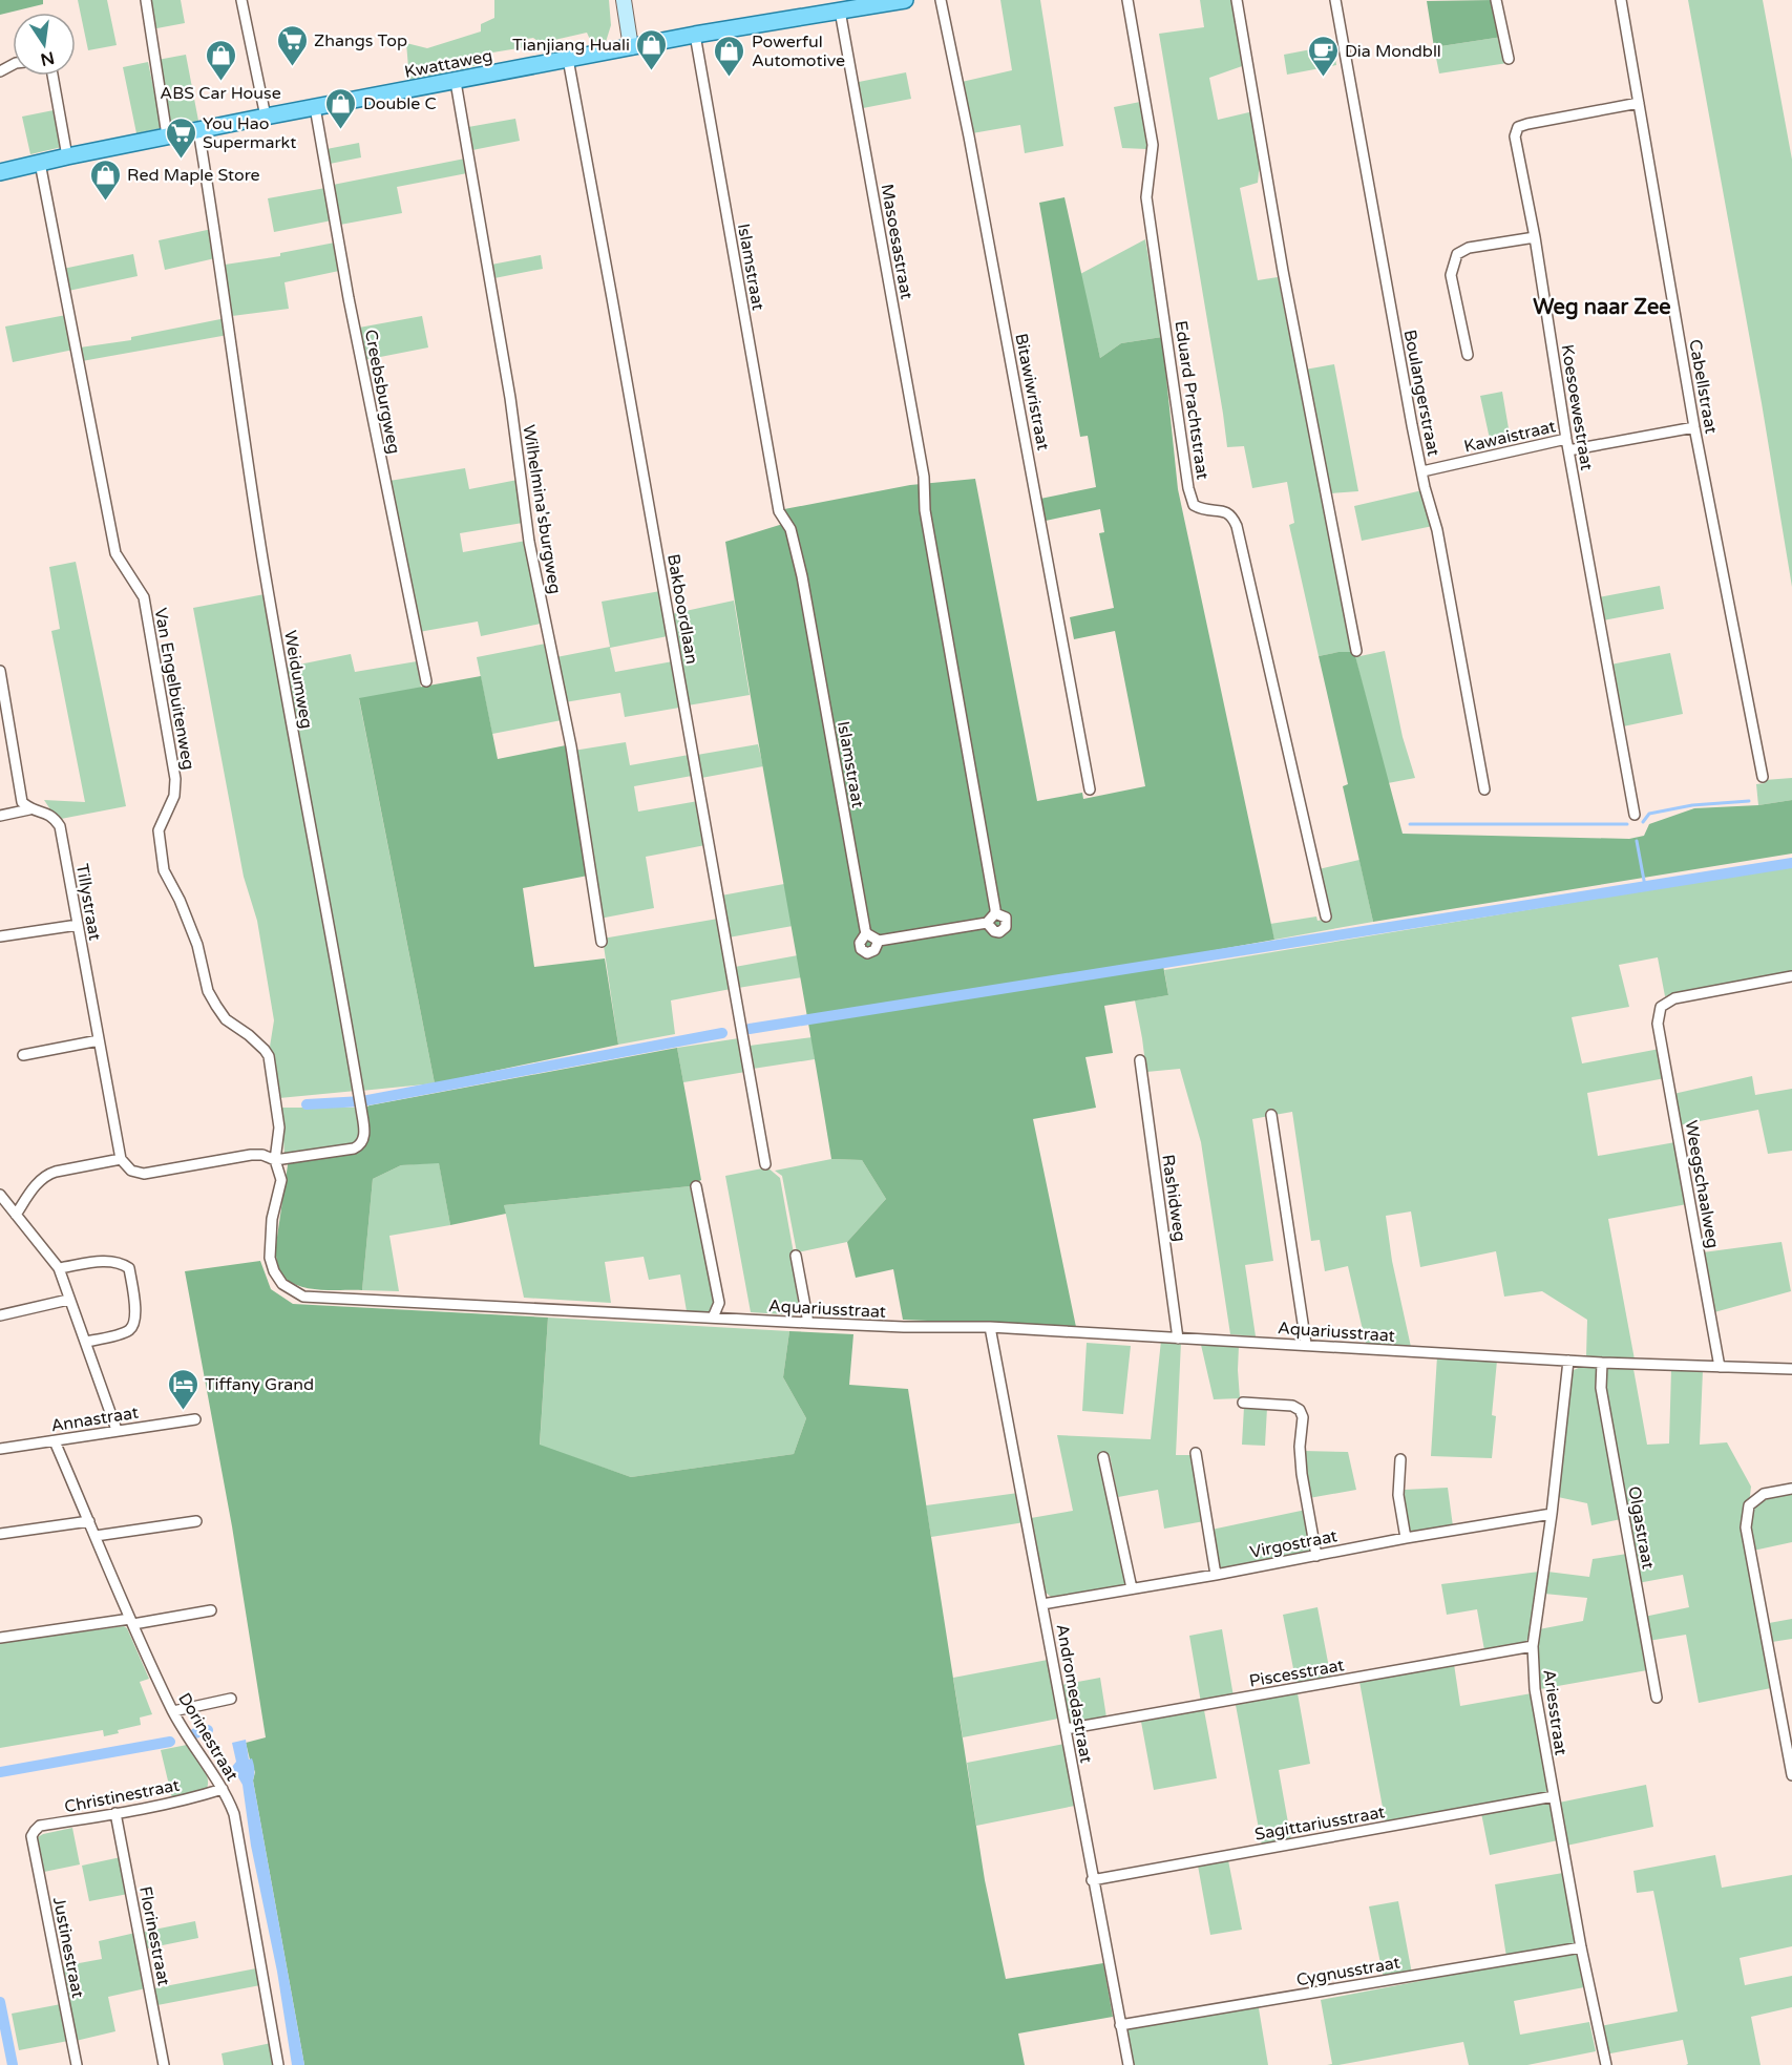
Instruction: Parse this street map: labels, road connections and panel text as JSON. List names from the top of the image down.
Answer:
{
  "streets": {
    "main road": ["Kwattaweg"],
    "street": [
      "Masoesastraat",
      "Islamstraat",
      "Cabellstraat",
      "Creebsburgweg",
      "Bitawiwristraat",
      "Boulangerstraat",
      "Eduard Prachtstraat",
      "Koesoewestraat",
      "Kawaistraat",
      "Wilhelmina'sburgweg",
      "Bakboordlaan",
      "Weidumweg",
      "Van Engelbuitenweg",
      "Tillystraat",
      "Weegschaalweg",
      "Rashidweg",
      "Aquariusstraat",
      "Annastraat",
      "Olgastraat",
      "Virgostraat",
      "Piscesstraat",
      "Andromedastraat",
      "Ariesstraat",
      "Dorinestraat",
      "Christinestraat",
      "Sagittariusstraat",
      "Florinestraat",
      "Justinestraat",
      "Cygnusstraat"
    ]
  },
  "crossings": [
    ["Kwattaweg", "Masoesastraat"],
    ["Kwattaweg", "Islamstraat"],
    ["Kwattaweg", "Creebsburgweg"],
    ["Kwattaweg", "Wilhelmina'sburgweg"],
    ["Kwattaweg", "Bakboordlaan"],
    ["Kwattaweg", "Weidumweg"],
    ["Kwattaweg", "Van Engelbuitenweg"],
    ["Cabellstraat", "Koesoewestraat"],
    ["Boulangerstraat", "Kawaistraat"],
    ["Koesoewestraat", "Kawaistraat"],
    ["Weidumweg", "Van Engelbuitenweg"],
    ["Weidumweg", "Aquariusstraat"],
    ["Van Engelbuitenweg", "Aquariusstraat"],
    ["Weegschaalweg", "Aquariusstraat"],
    ["Rashidweg", "Aquariusstraat"],
    ["Aquariusstraat", "Olgastraat"],
    ["Aquariusstraat", "Andromedastraat"],
    ["Aquariusstraat", "Ariesstraat"],
    ["Annastraat", "Dorinestraat"],
    ["Virgostraat", "Andromedastraat"],
    ["Virgostraat", "Ariesstraat"],
    ["Piscesstraat", "Andromedastraat"],
    ["Piscesstraat", "Ariesstraat"],
    ["Andromedastraat", "Sagittariusstraat"],
    ["Andromedastraat", "Cygnusstraat"],
    ["Ariesstraat", "Sagittariusstraat"],
    ["Ariesstraat", "Cygnusstraat"],
    ["Dorinestraat", "Christinestraat"],
    ["Christinestraat", "Florinestraat"],
    ["Christinestraat", "Justinestraat"]
  ],
  "districts": ["Weg naar Zee"],
  "places": {
    "supermarket": ["Zhangs Top", "You Hao Supermarkt"],
    "shop": [
      "Tianjiang Huali",
      "Powerful Automotive",
      "ABS Car House",
      "Double C",
      "Red Maple Store"
    ],
    "cafe": ["Dia Mondbll"],
    "hotel": ["Tiffany Grand"]
  },
  "north": "bottom"
}
